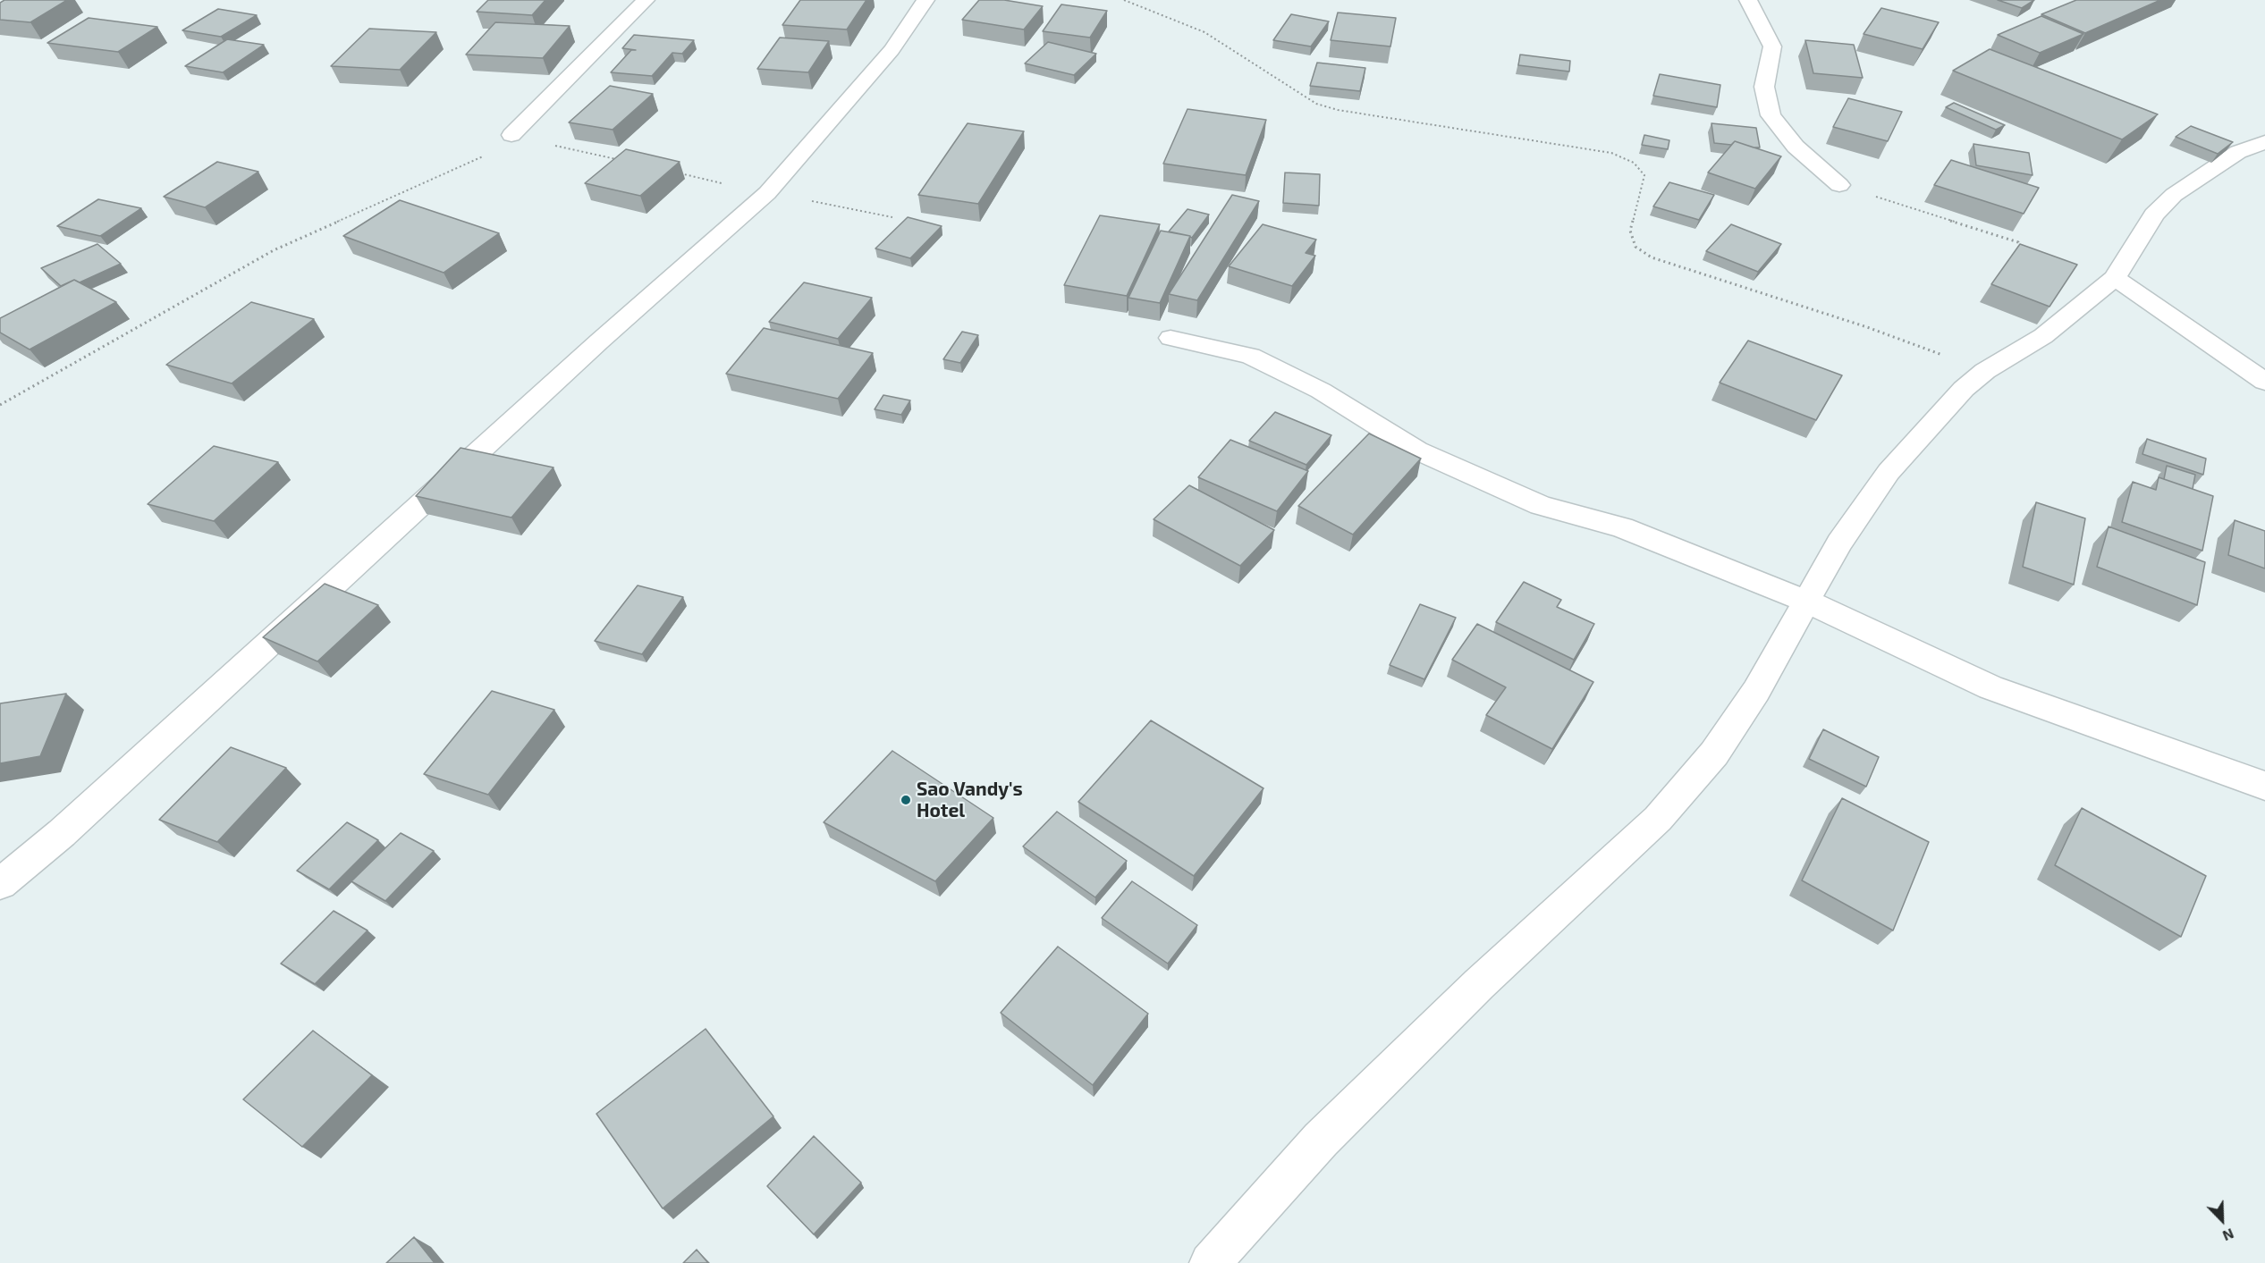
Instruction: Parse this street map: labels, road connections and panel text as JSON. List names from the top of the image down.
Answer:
{
  "places": ["Sao Vandy's Hotel"],
  "north": "bottom right"
}
